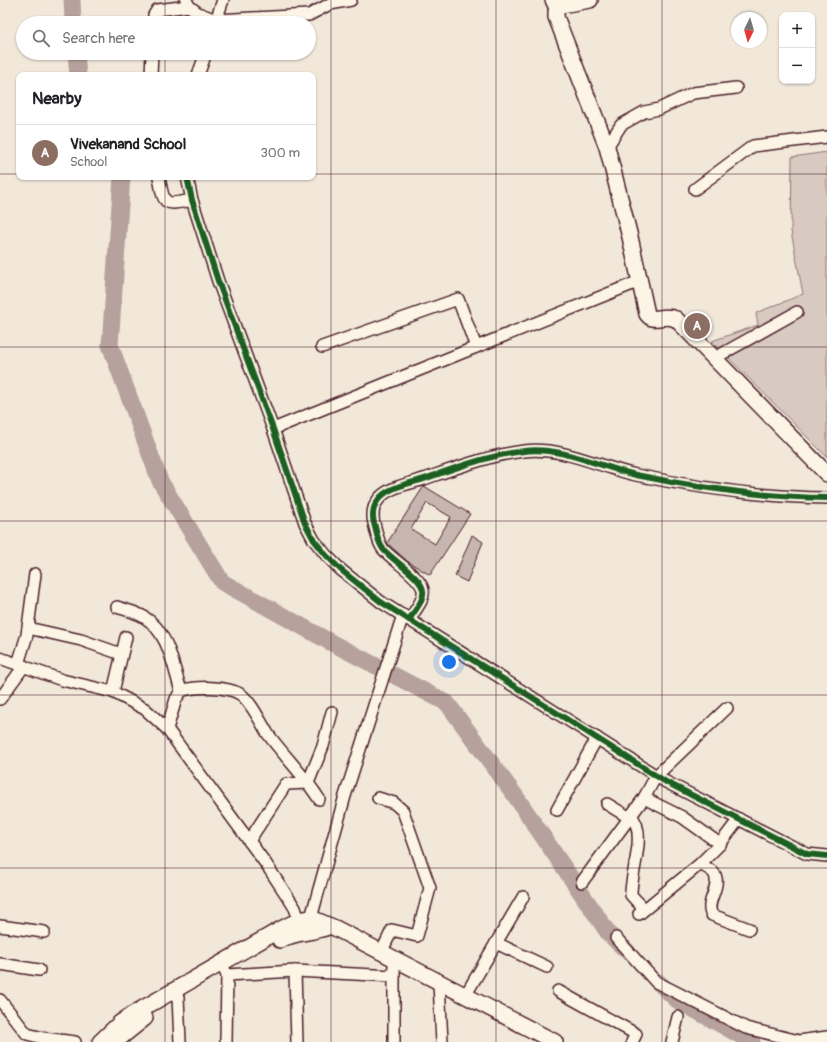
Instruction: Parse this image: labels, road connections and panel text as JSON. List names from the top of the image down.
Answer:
{
  "north": "bottom",
  "page": {
    "map_buttons": ["+", "−"],
    "search": "Search here",
    "heading": "Nearby",
    "list": [
      {
        "mark": "A",
        "name": "Vivekanand School",
        "note": "School",
        "value": "300 m"
      }
    ],
    "pins": "A"
  }
}
